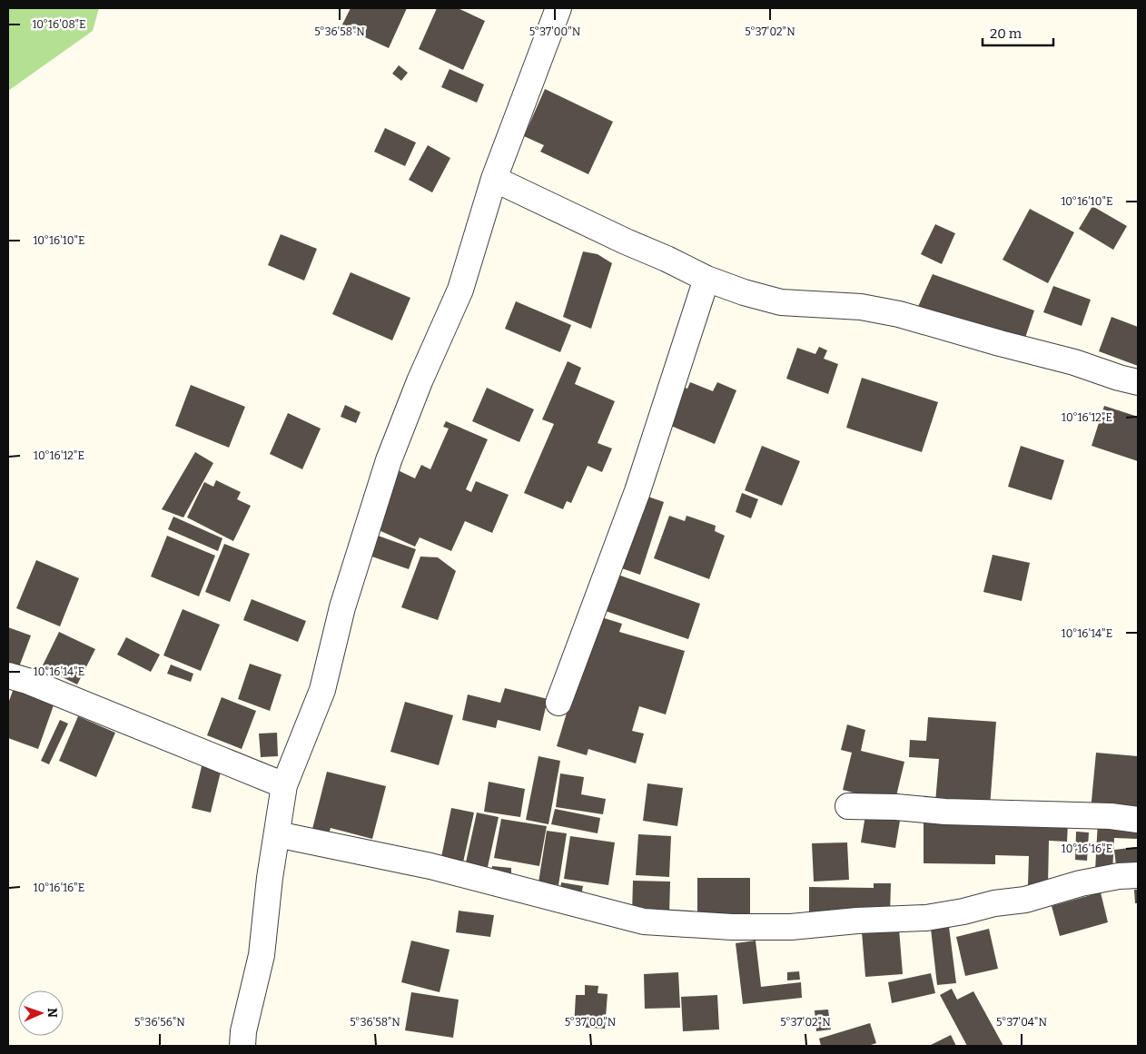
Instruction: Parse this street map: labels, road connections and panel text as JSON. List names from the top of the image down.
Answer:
{
  "scale_bar": "20 m",
  "north": "right",
  "coordinates": [
    "10°16'08\"E",
    "5°36'58\"N",
    "5°37'00\"N",
    "5°37'02\"N",
    "10°16'10\"E",
    "10°16'12\"E",
    "10°16'14\"E",
    "10°16'16\"E",
    "5°36'56\"N",
    "5°37'04\"N"
  ]
}
